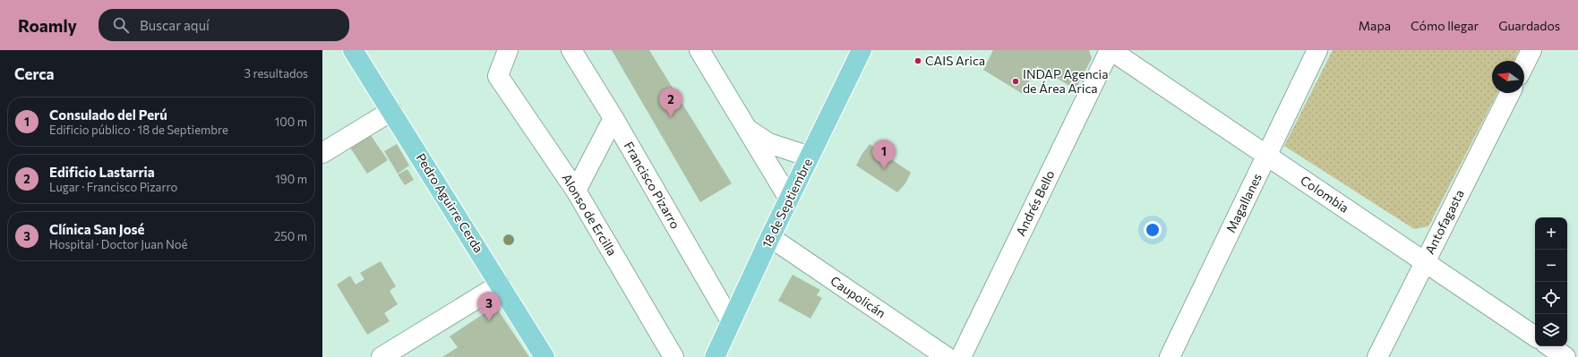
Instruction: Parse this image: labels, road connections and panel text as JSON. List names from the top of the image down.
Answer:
{
  "streets": {
    "main road": ["Pedro Aguirre Cerda", "18 de Septiembre"],
    "street": [
      "Francisco Pizarro",
      "Colombia",
      "Andrés Bello",
      "Magallanes",
      "Alonso de Ercilla",
      "Antofagasta",
      "Caupolicán"
    ]
  },
  "crossings": [
    ["Francisco Pizarro", "18 de Septiembre"],
    ["Colombia", "Andrés Bello"],
    ["Colombia", "Magallanes"],
    ["Colombia", "Antofagasta"],
    ["18 de Septiembre", "Caupolicán"]
  ],
  "places": ["CAIS Arica", "INDAP Agencia de Área Arica"],
  "north": "left",
  "page": {
    "header": "Roamly",
    "search": "Buscar aquí",
    "nav": ["Mapa", "Cómo llegar", "Guardados"],
    "heading": ["Cerca", "3 resultados"],
    "pins": ["2", "1", "3"],
    "list": [
      {
        "mark": "1",
        "name": "Consulado del Perú",
        "note": "Edificio público · 18 de Septiembre",
        "value": "100 m"
      },
      {
        "mark": "2",
        "name": "Edificio Lastarria",
        "note": "Lugar · Francisco Pizarro",
        "value": "190 m"
      },
      {
        "mark": "3",
        "name": "Clínica San José",
        "note": "Hospital · Doctor Juan Noé",
        "value": "250 m"
      }
    ],
    "map_buttons": ["+", "−"]
  }
}
